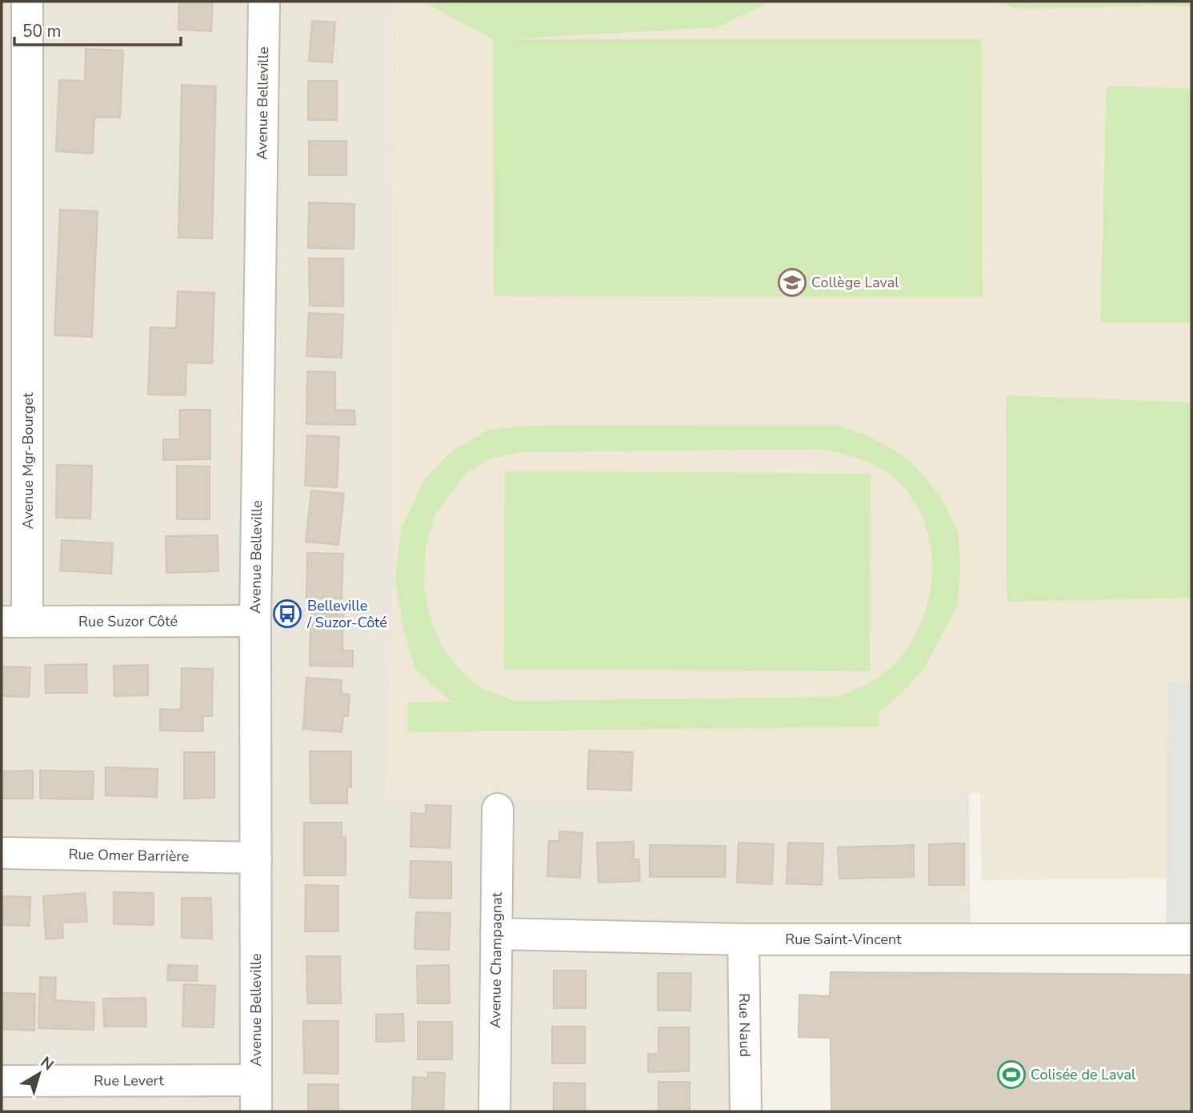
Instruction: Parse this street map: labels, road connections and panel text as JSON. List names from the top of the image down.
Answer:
{
  "streets": {
    "street": [
      "Avenue Belleville",
      "Avenue Mgr-Bourget",
      "Rue Suzor Côté",
      "Rue Omer Barrière",
      "Rue Saint-Vincent",
      "Avenue Champagnat",
      "Rue Naud",
      "Rue Levert"
    ]
  },
  "crossings": [
    ["Avenue Belleville", "Rue Suzor Côté"],
    ["Avenue Belleville", "Rue Omer Barrière"],
    ["Avenue Belleville", "Rue Levert"],
    ["Avenue Mgr-Bourget", "Rue Suzor Côté"],
    ["Rue Saint-Vincent", "Avenue Champagnat"],
    ["Rue Saint-Vincent", "Rue Naud"]
  ],
  "places": {
    "school or university": ["Collège Laval"],
    "bus stop": ["Belleville / Suzor-Côté"],
    "sports": ["Colisée de Laval"]
  },
  "scale_bar": "50 m",
  "north": "top right"
}
